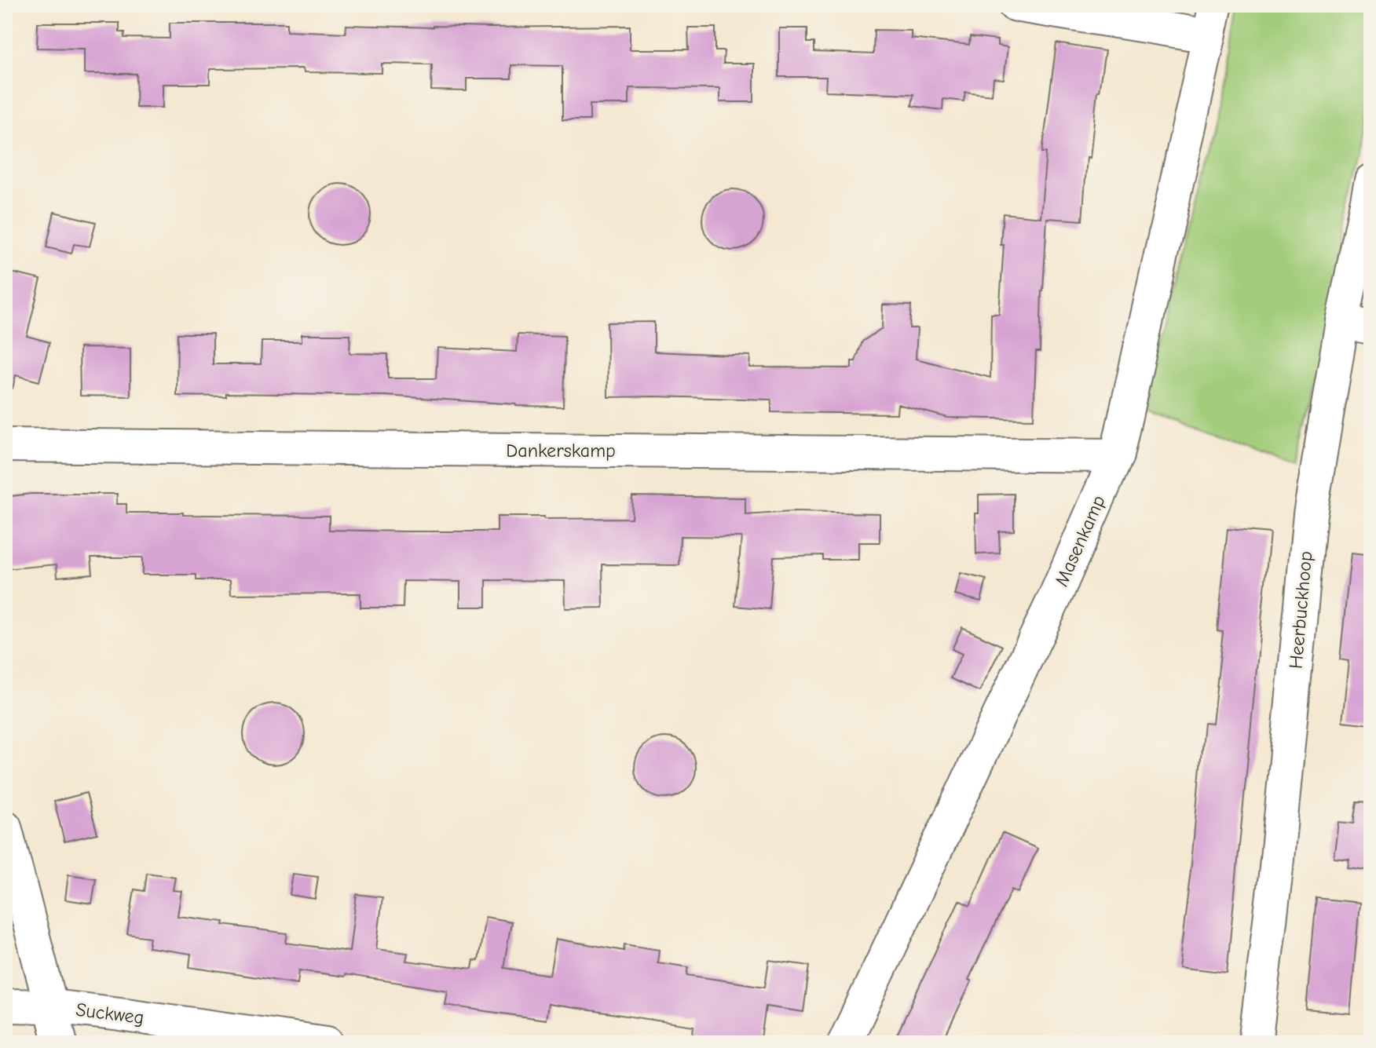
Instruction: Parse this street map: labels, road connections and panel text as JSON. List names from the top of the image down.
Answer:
{
  "streets": {
    "street": [
      "Dankerskamp",
      "Masenkamp",
      "Heerbuckhoop",
      "Suckweg"
    ]
  },
  "crossings": [
    ["Dankerskamp", "Masenkamp"]
  ]
}
